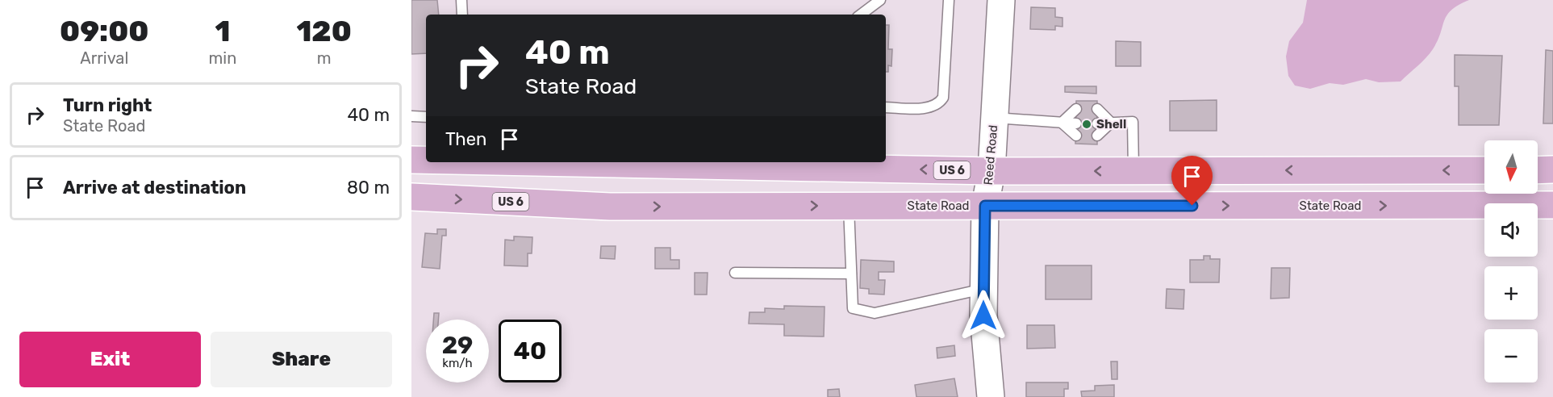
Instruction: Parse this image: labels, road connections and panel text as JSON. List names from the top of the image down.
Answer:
{
  "streets": {
    "main road": ["US 6", "State Road"],
    "street": ["Reed Road"]
  },
  "crossings": [
    ["Reed Road", "US 6"],
    ["Reed Road", "State Road"]
  ],
  "places": ["Shell"],
  "north": "bottom",
  "page": {
    "eta": [
      "09:00",
      "Arrival",
      "1",
      "min",
      "120",
      "m"
    ],
    "turn": ["40 m", "State Road"],
    "list": [
      {
        "name": "Turn right",
        "note": "State Road",
        "value": "40 m"
      },
      {
        "name": "Arrive at destination",
        "value": "80 m"
      }
    ],
    "then": "Then",
    "map_buttons": ["+", "−"],
    "speed": "29 km/h",
    "limit": "40",
    "buttons": ["Exit", "Share"]
  }
}
